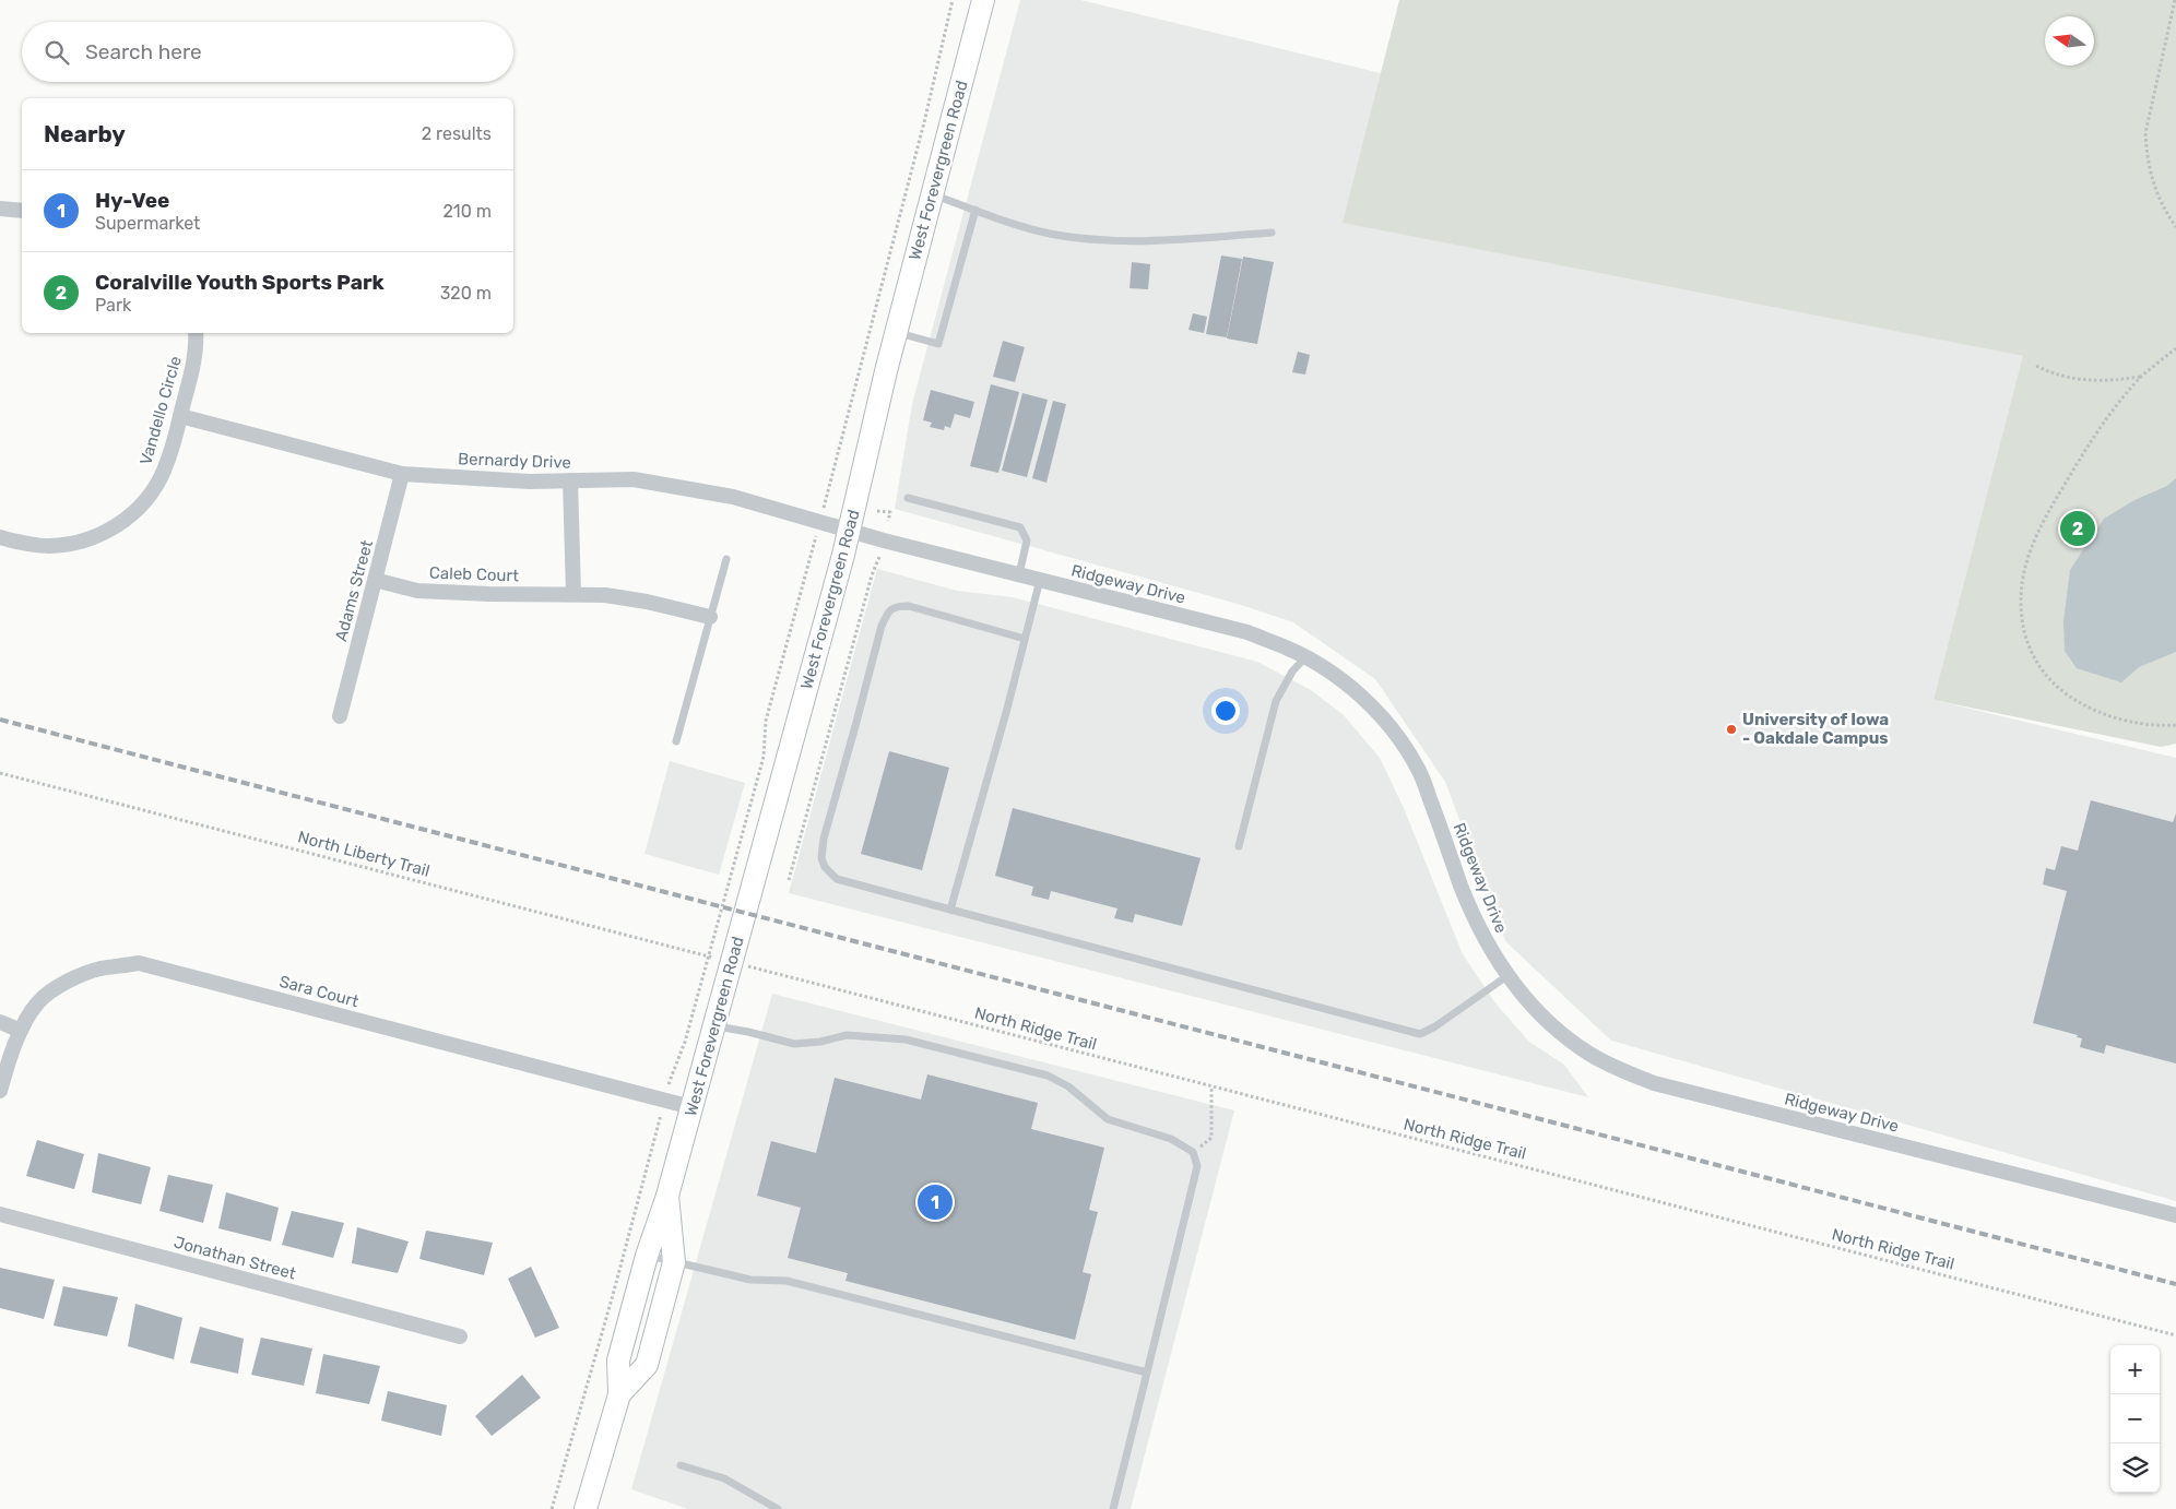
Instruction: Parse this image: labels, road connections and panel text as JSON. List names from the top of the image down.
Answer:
{
  "streets": {
    "street": [
      "West Forevergreen Road",
      "Vandello Circle",
      "Bernardy Drive",
      "Caleb Court",
      "Ridgeway Drive",
      "Adams Street",
      "Sara Court",
      "Jonathan Street"
    ],
    "path": ["North Liberty Trail", "North Ridge Trail"]
  },
  "crossings": [
    ["West Forevergreen Road", "Bernardy Drive"],
    ["West Forevergreen Road", "Ridgeway Drive"],
    ["West Forevergreen Road", "Sara Court"],
    ["Vandello Circle", "Bernardy Drive"],
    ["Bernardy Drive", "Ridgeway Drive"],
    ["Bernardy Drive", "Adams Street"],
    ["Caleb Court", "Adams Street"]
  ],
  "places": ["University of Iowa - Oakdale Campus"],
  "north": "left",
  "page": {
    "search": "Search here",
    "heading": ["Nearby", "2 results"],
    "list": [
      {
        "mark": "1",
        "name": "Hy-Vee",
        "note": "Supermarket",
        "value": "210 m"
      },
      {
        "mark": "2",
        "name": "Coralville Youth Sports Park",
        "note": "Park",
        "value": "320 m"
      }
    ],
    "pins": ["2", "1"],
    "map_buttons": ["+", "−"]
  }
}
